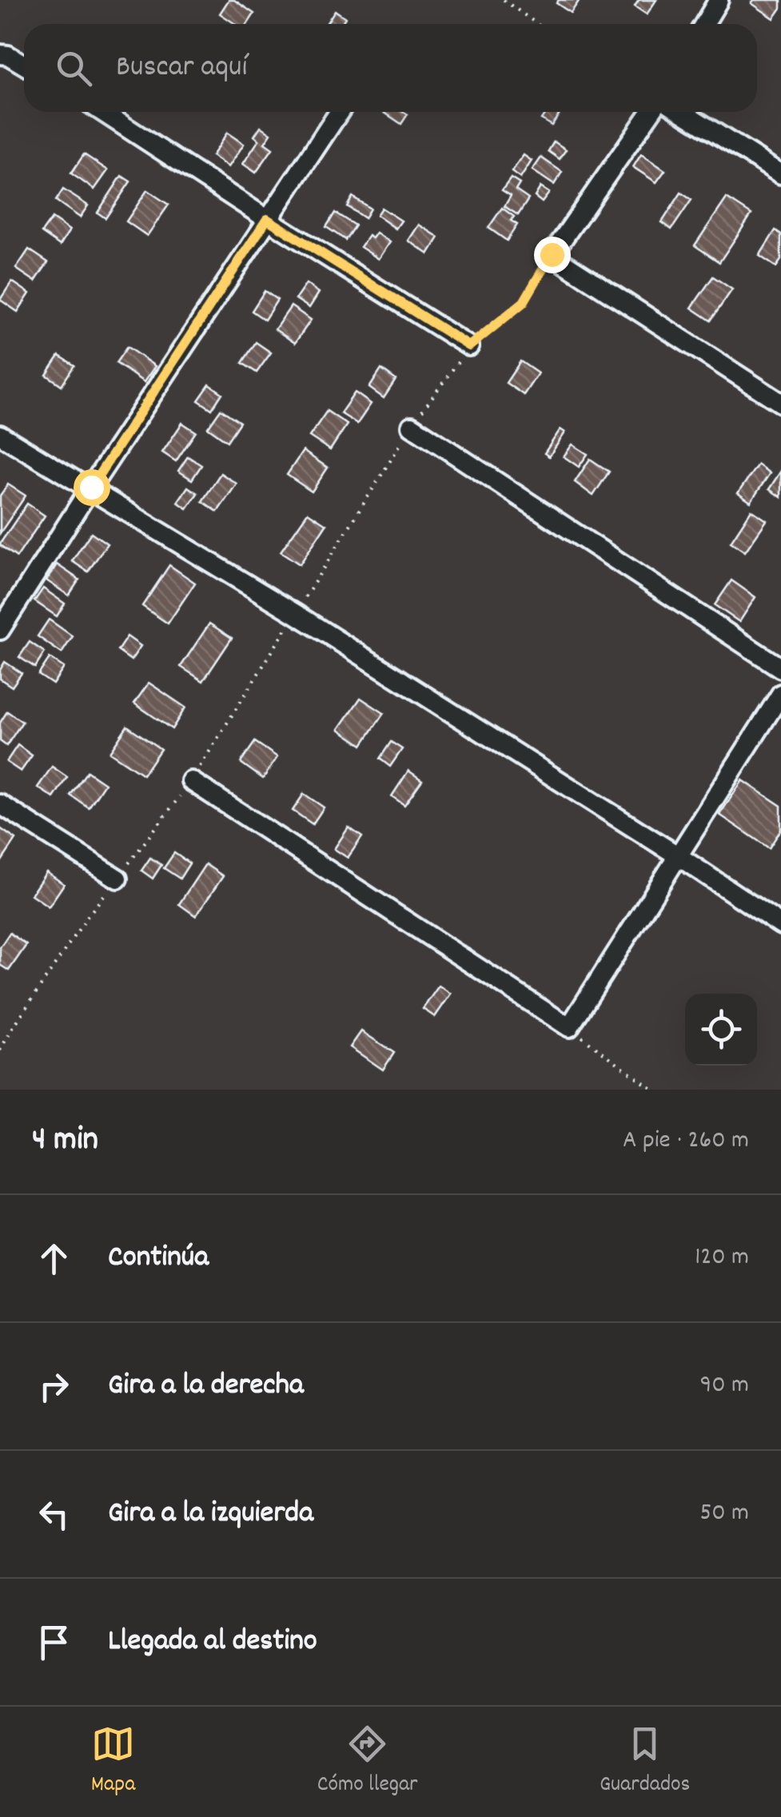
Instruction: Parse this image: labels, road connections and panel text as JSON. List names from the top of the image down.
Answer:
{
  "page": {
    "search": "Buscar aquí",
    "heading": ["4 min", "A pie · 260 m"],
    "list": [
      ["Continúa", "120 m"],
      ["Gira a la derecha", "90 m"],
      ["Gira a la izquierda", "50 m"],
      "Llegada al destino"
    ],
    "nav": ["Mapa", "Cómo llegar", "Guardados"]
  }
}
